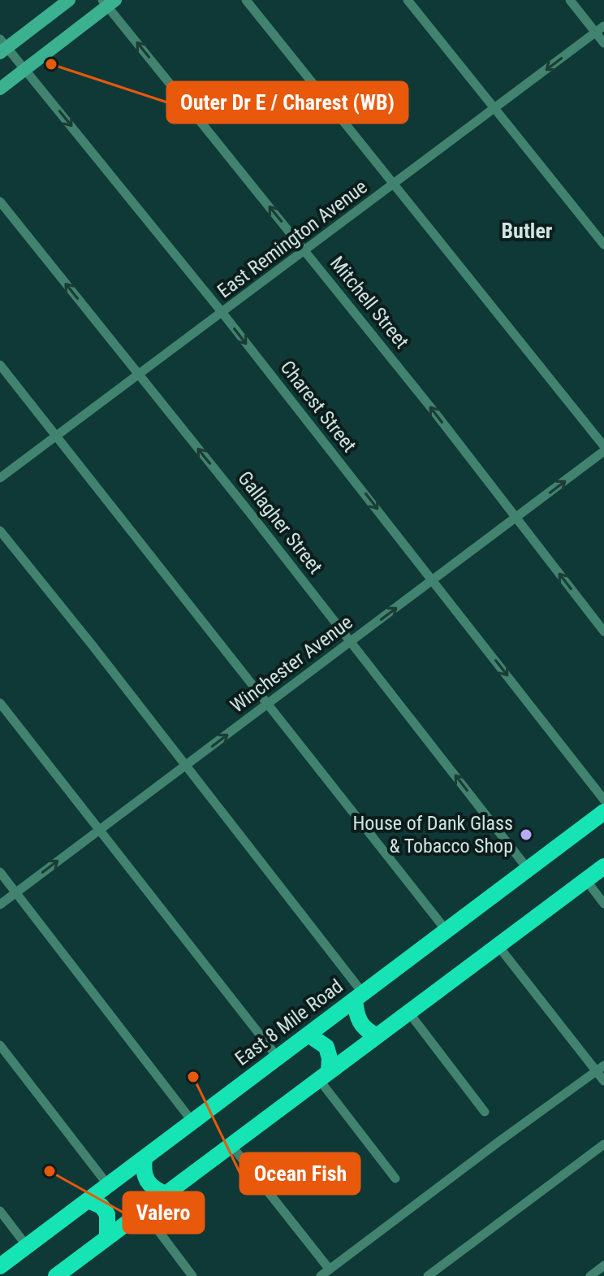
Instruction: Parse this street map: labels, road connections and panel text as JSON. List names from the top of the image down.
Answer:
{
  "streets": {
    "highway": ["East 8 Mile Road"],
    "street": [
      "East Remington Avenue",
      "Mitchell Street",
      "Charest Street",
      "Gallagher Street",
      "Winchester Avenue"
    ]
  },
  "crossings": [
    ["East Remington Avenue", "Mitchell Street"],
    ["East Remington Avenue", "Charest Street"],
    ["East Remington Avenue", "Gallagher Street"],
    ["Mitchell Street", "Winchester Avenue"],
    ["Charest Street", "Winchester Avenue"],
    ["Gallagher Street", "Winchester Avenue"],
    ["Gallagher Street", "East 8 Mile Road"]
  ],
  "one_way": [
    "Mitchell Street",
    "Charest Street",
    "Gallagher Street",
    "Winchester Avenue"
  ],
  "districts": ["Butler"],
  "places": [
    "Outer Dr E / Charest (WB)",
    "House of Dank Glass & Tobacco Shop",
    "Ocean Fish",
    "Valero"
  ]
}
